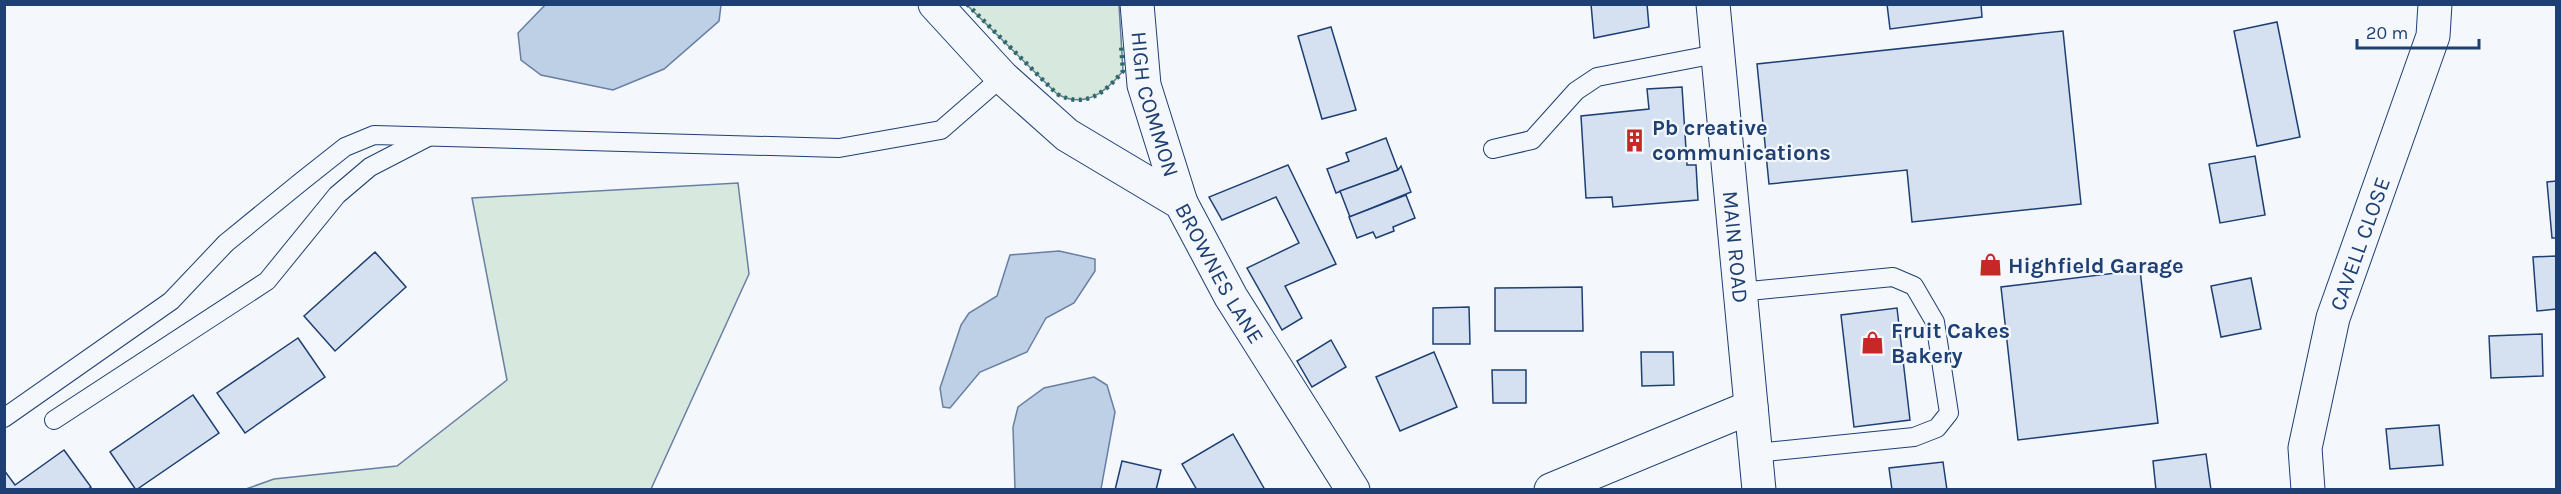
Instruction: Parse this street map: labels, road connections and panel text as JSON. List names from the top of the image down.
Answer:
{
  "streets": {
    "street": [
      "HIGH COMMON",
      "CAVELL CLOSE",
      "MAIN ROAD",
      "BROWNES LANE"
    ]
  },
  "crossings": [
    ["HIGH COMMON", "BROWNES LANE"]
  ],
  "places": {
    "building": ["Pb creative communications"],
    "shop": ["Highfield Garage", "Fruit Cakes Bakery"]
  },
  "scale_bar": "20 m"
}
